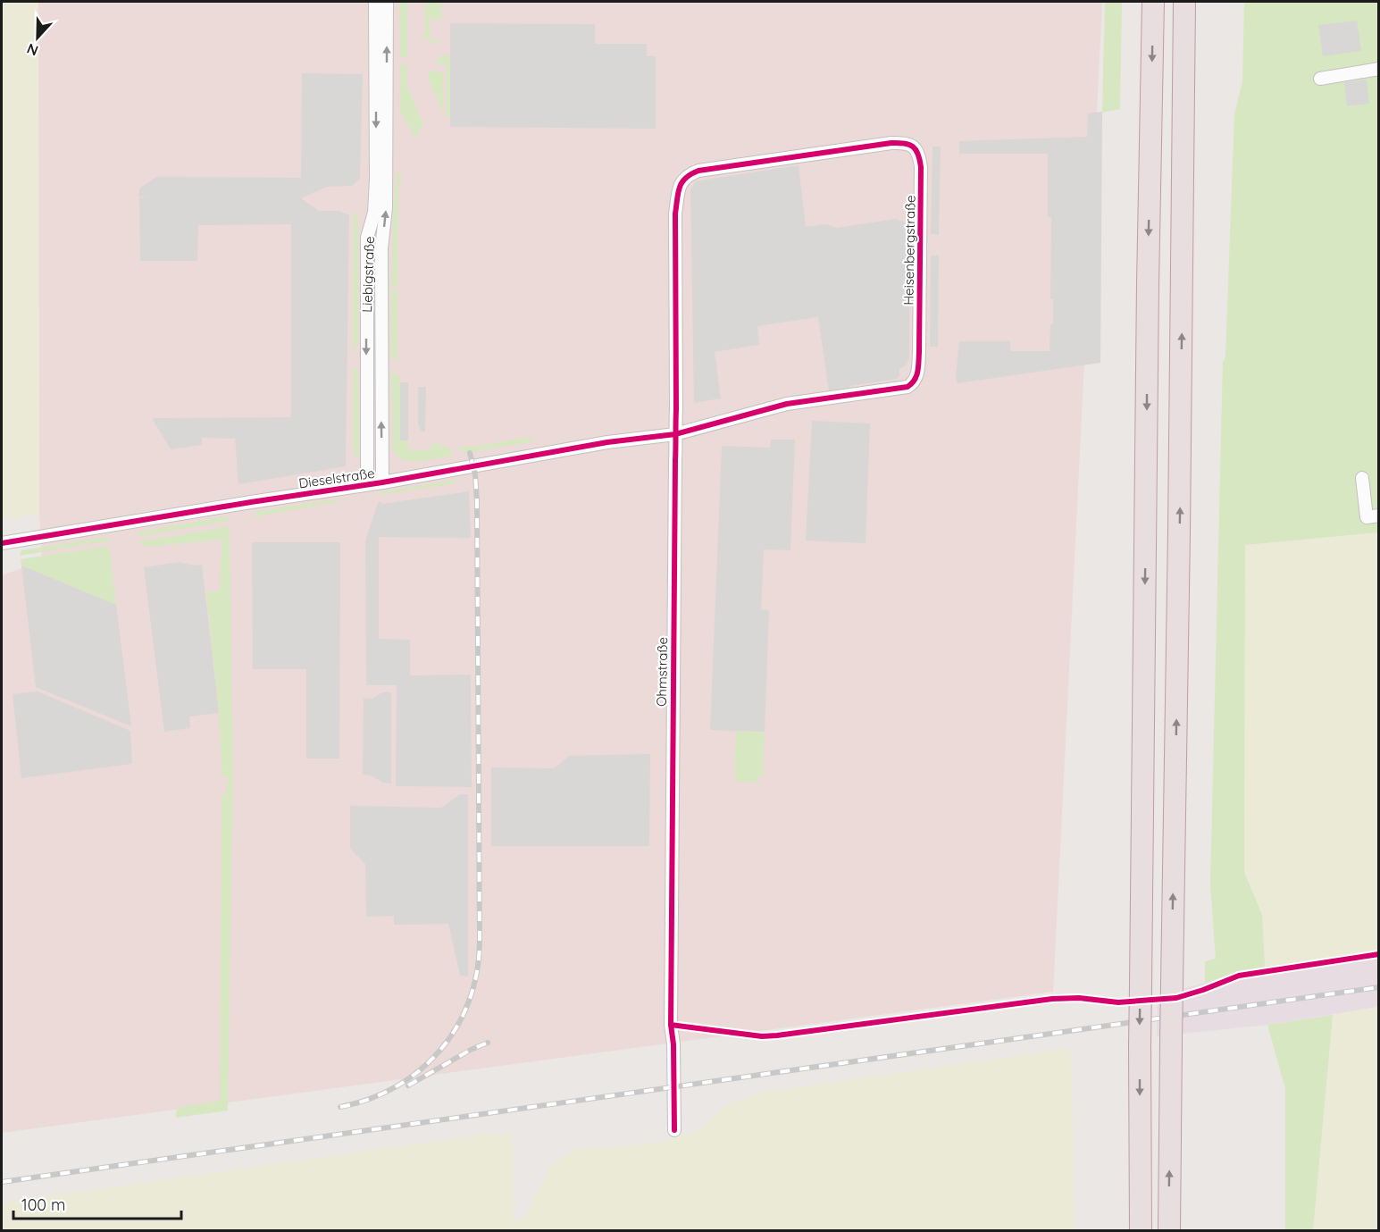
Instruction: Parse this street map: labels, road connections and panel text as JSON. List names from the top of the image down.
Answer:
{
  "streets": {
    "street": [
      "Heisenbergstraße",
      "Liebigstraße",
      "Dieselstraße",
      "Ohmstraße"
    ]
  },
  "crossings": [
    ["Heisenbergstraße", "Dieselstraße"],
    ["Heisenbergstraße", "Ohmstraße"],
    ["Liebigstraße", "Dieselstraße"],
    ["Dieselstraße", "Ohmstraße"]
  ],
  "scale_bar": "100 m",
  "north": "bottom"
}
